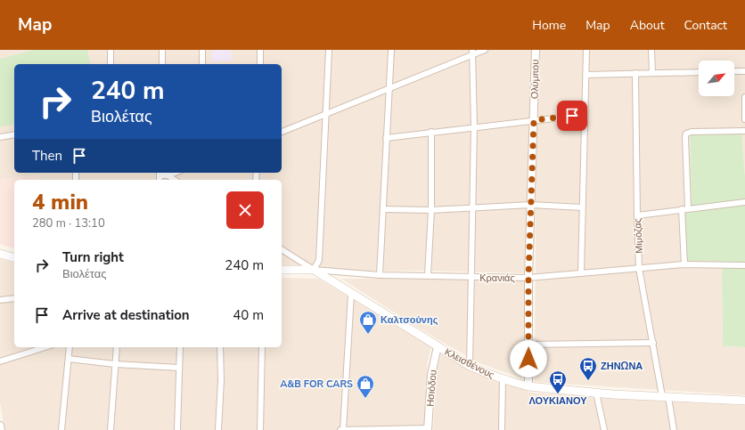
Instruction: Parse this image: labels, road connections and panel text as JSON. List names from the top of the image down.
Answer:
{
  "streets": {
    "main road": ["Κλεισθένους"],
    "street": [
      "Ολύμπου",
      "Μιμόζας",
      "Κρανιάς",
      "Ησιόδου"
    ]
  },
  "crossings": [
    ["Ολύμπου", "Κρανιάς"],
    ["Ολύμπου", "Κλεισθένους"],
    ["Μιμόζας", "Κρανιάς"],
    ["Μιμόζας", "Κλεισθένους"],
    ["Κρανιάς", "Κλεισθένους"],
    ["Κλεισθένους", "Ησιόδου"]
  ],
  "places": {
    "shop": ["Καλτσούνης", "A&B FOR CARS"],
    "bus stop": ["ΖΗΝΩΝΑ", "ΛΟΥΚΙΑΝΟΥ"]
  },
  "north": "top right",
  "page": {
    "header": "Map",
    "nav": [
      "Home",
      "Map",
      "About",
      "Contact"
    ],
    "turn": ["240 m", "Βιολέτας"],
    "then": "Then",
    "heading": ["4 min", "280 m · 13:10"],
    "list": [
      {
        "name": "Turn right",
        "note": "Βιολέτας",
        "value": "240 m"
      },
      {
        "name": "Arrive at destination",
        "value": "40 m"
      }
    ]
  }
}
